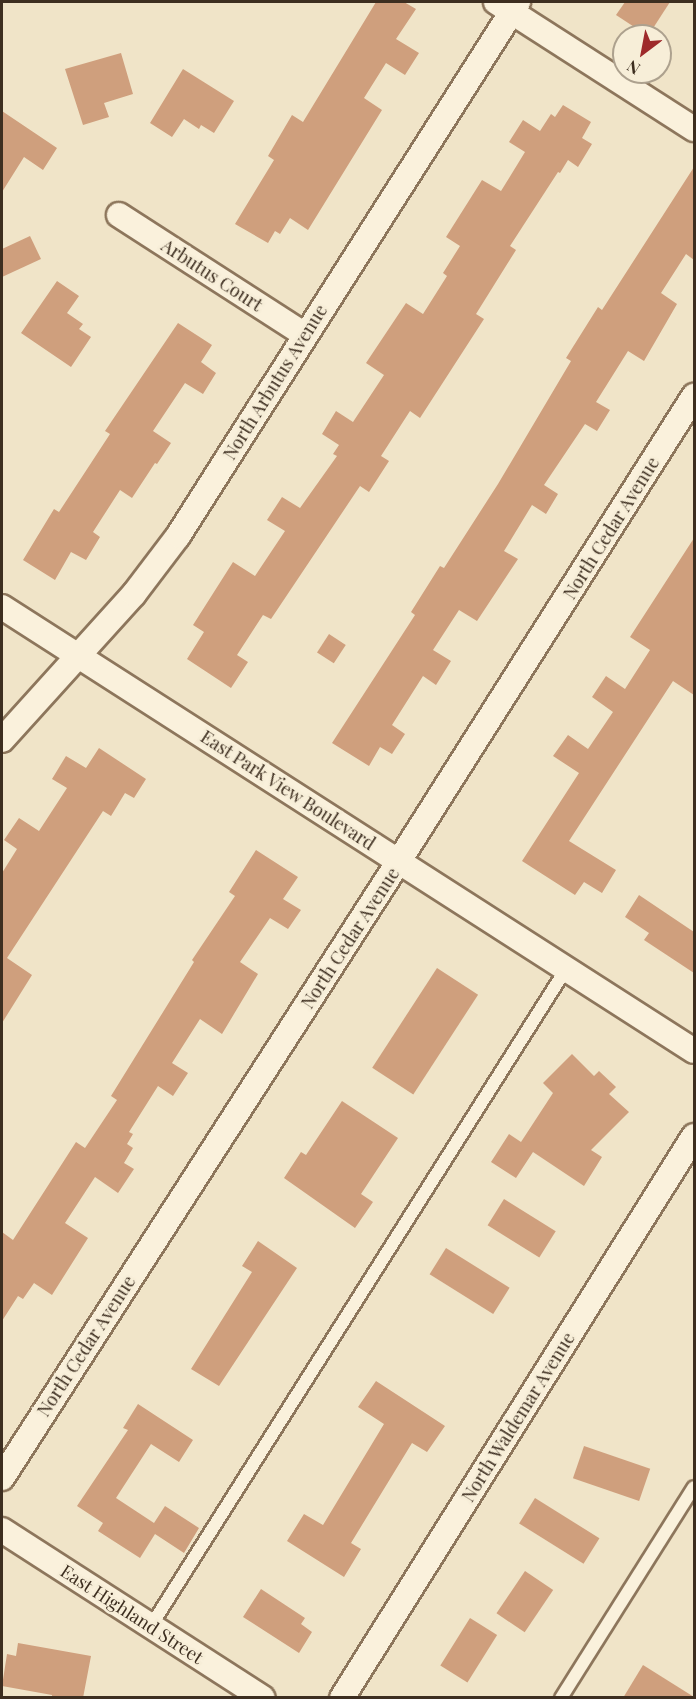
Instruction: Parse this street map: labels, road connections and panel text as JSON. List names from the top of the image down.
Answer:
{
  "streets": {
    "street": [
      "Arbutus Court",
      "North Arbutus Avenue",
      "North Cedar Avenue",
      "East Park View Boulevard",
      "North Waldemar Avenue",
      "East Highland Street"
    ]
  },
  "crossings": [
    ["Arbutus Court", "North Arbutus Avenue"],
    ["North Arbutus Avenue", "East Park View Boulevard"],
    ["North Cedar Avenue", "East Park View Boulevard"]
  ],
  "north": "bottom left"
}
